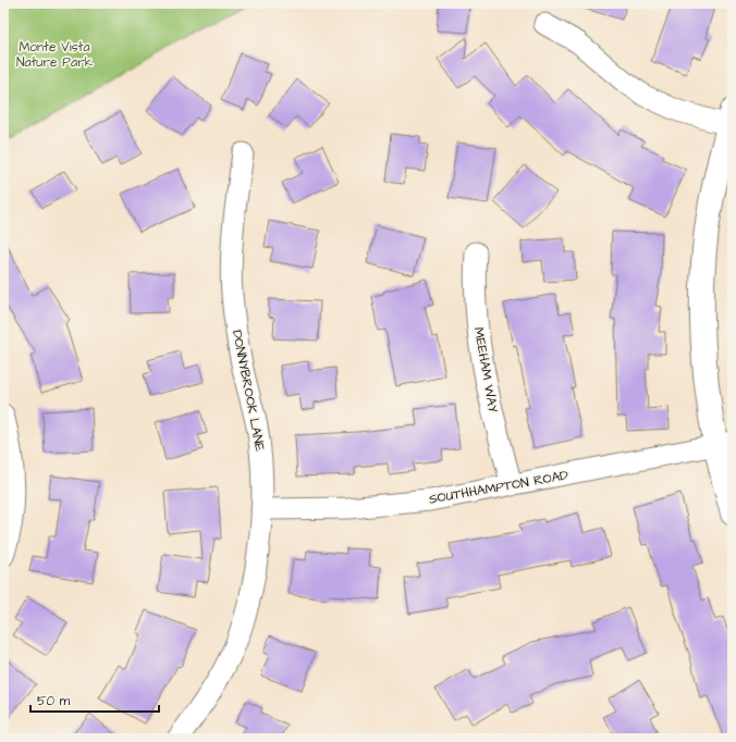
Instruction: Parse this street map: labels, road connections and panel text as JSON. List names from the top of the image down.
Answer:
{
  "streets": {
    "street": ["MEEHAM WAY", "DONNYBROOK LANE", "SOUTHHAMPTON ROAD"]
  },
  "crossings": [
    ["MEEHAM WAY", "SOUTHHAMPTON ROAD"],
    ["DONNYBROOK LANE", "SOUTHHAMPTON ROAD"]
  ],
  "parks": ["Monte Vista Nature Park"],
  "scale_bar": "50 m"
}
